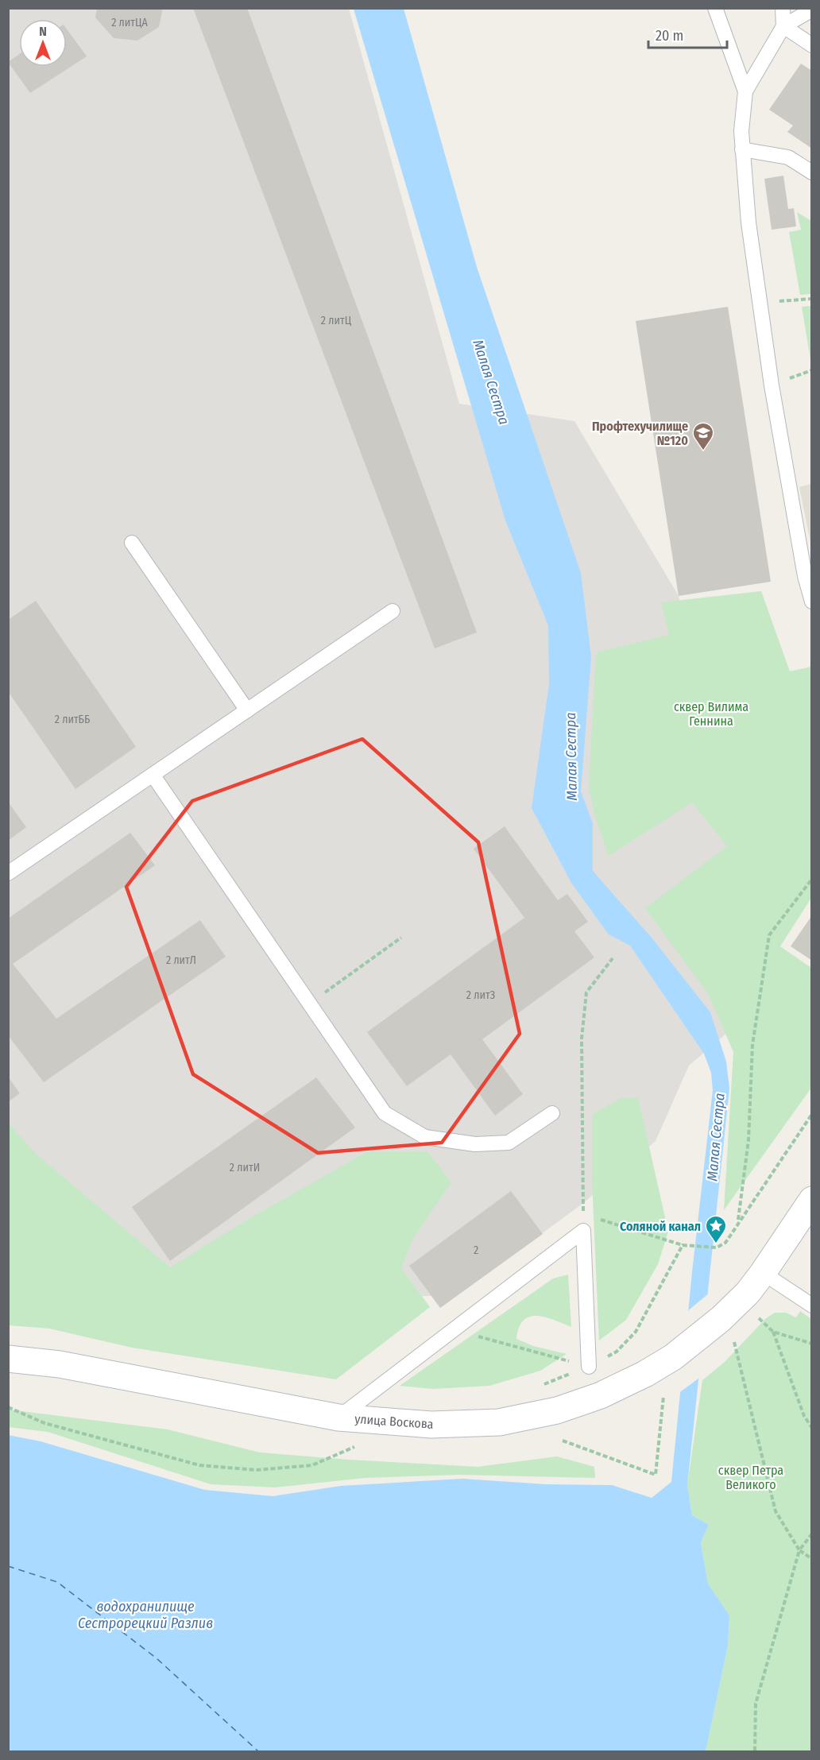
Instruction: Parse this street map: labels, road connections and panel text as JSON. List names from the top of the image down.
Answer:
{
  "streets": {
    "main road": ["улица Воскова"]
  },
  "water": ["Малая Сестра", "водохранилище Сестрорецкий Разлив"],
  "parks": ["сквер Вилима Геннина", "сквер Петра Великого"],
  "places": {
    "school or university": ["Профтехучилище №120"],
    "place": ["Соляной канал"]
  },
  "house_numbers": [
    "2 литЦА",
    "2 литЦ",
    "2 литББ",
    "2 литЛ",
    "2 литЗ",
    "2 литИ",
    "2"
  ],
  "scale_bar": "20 m",
  "north": "top"
}
